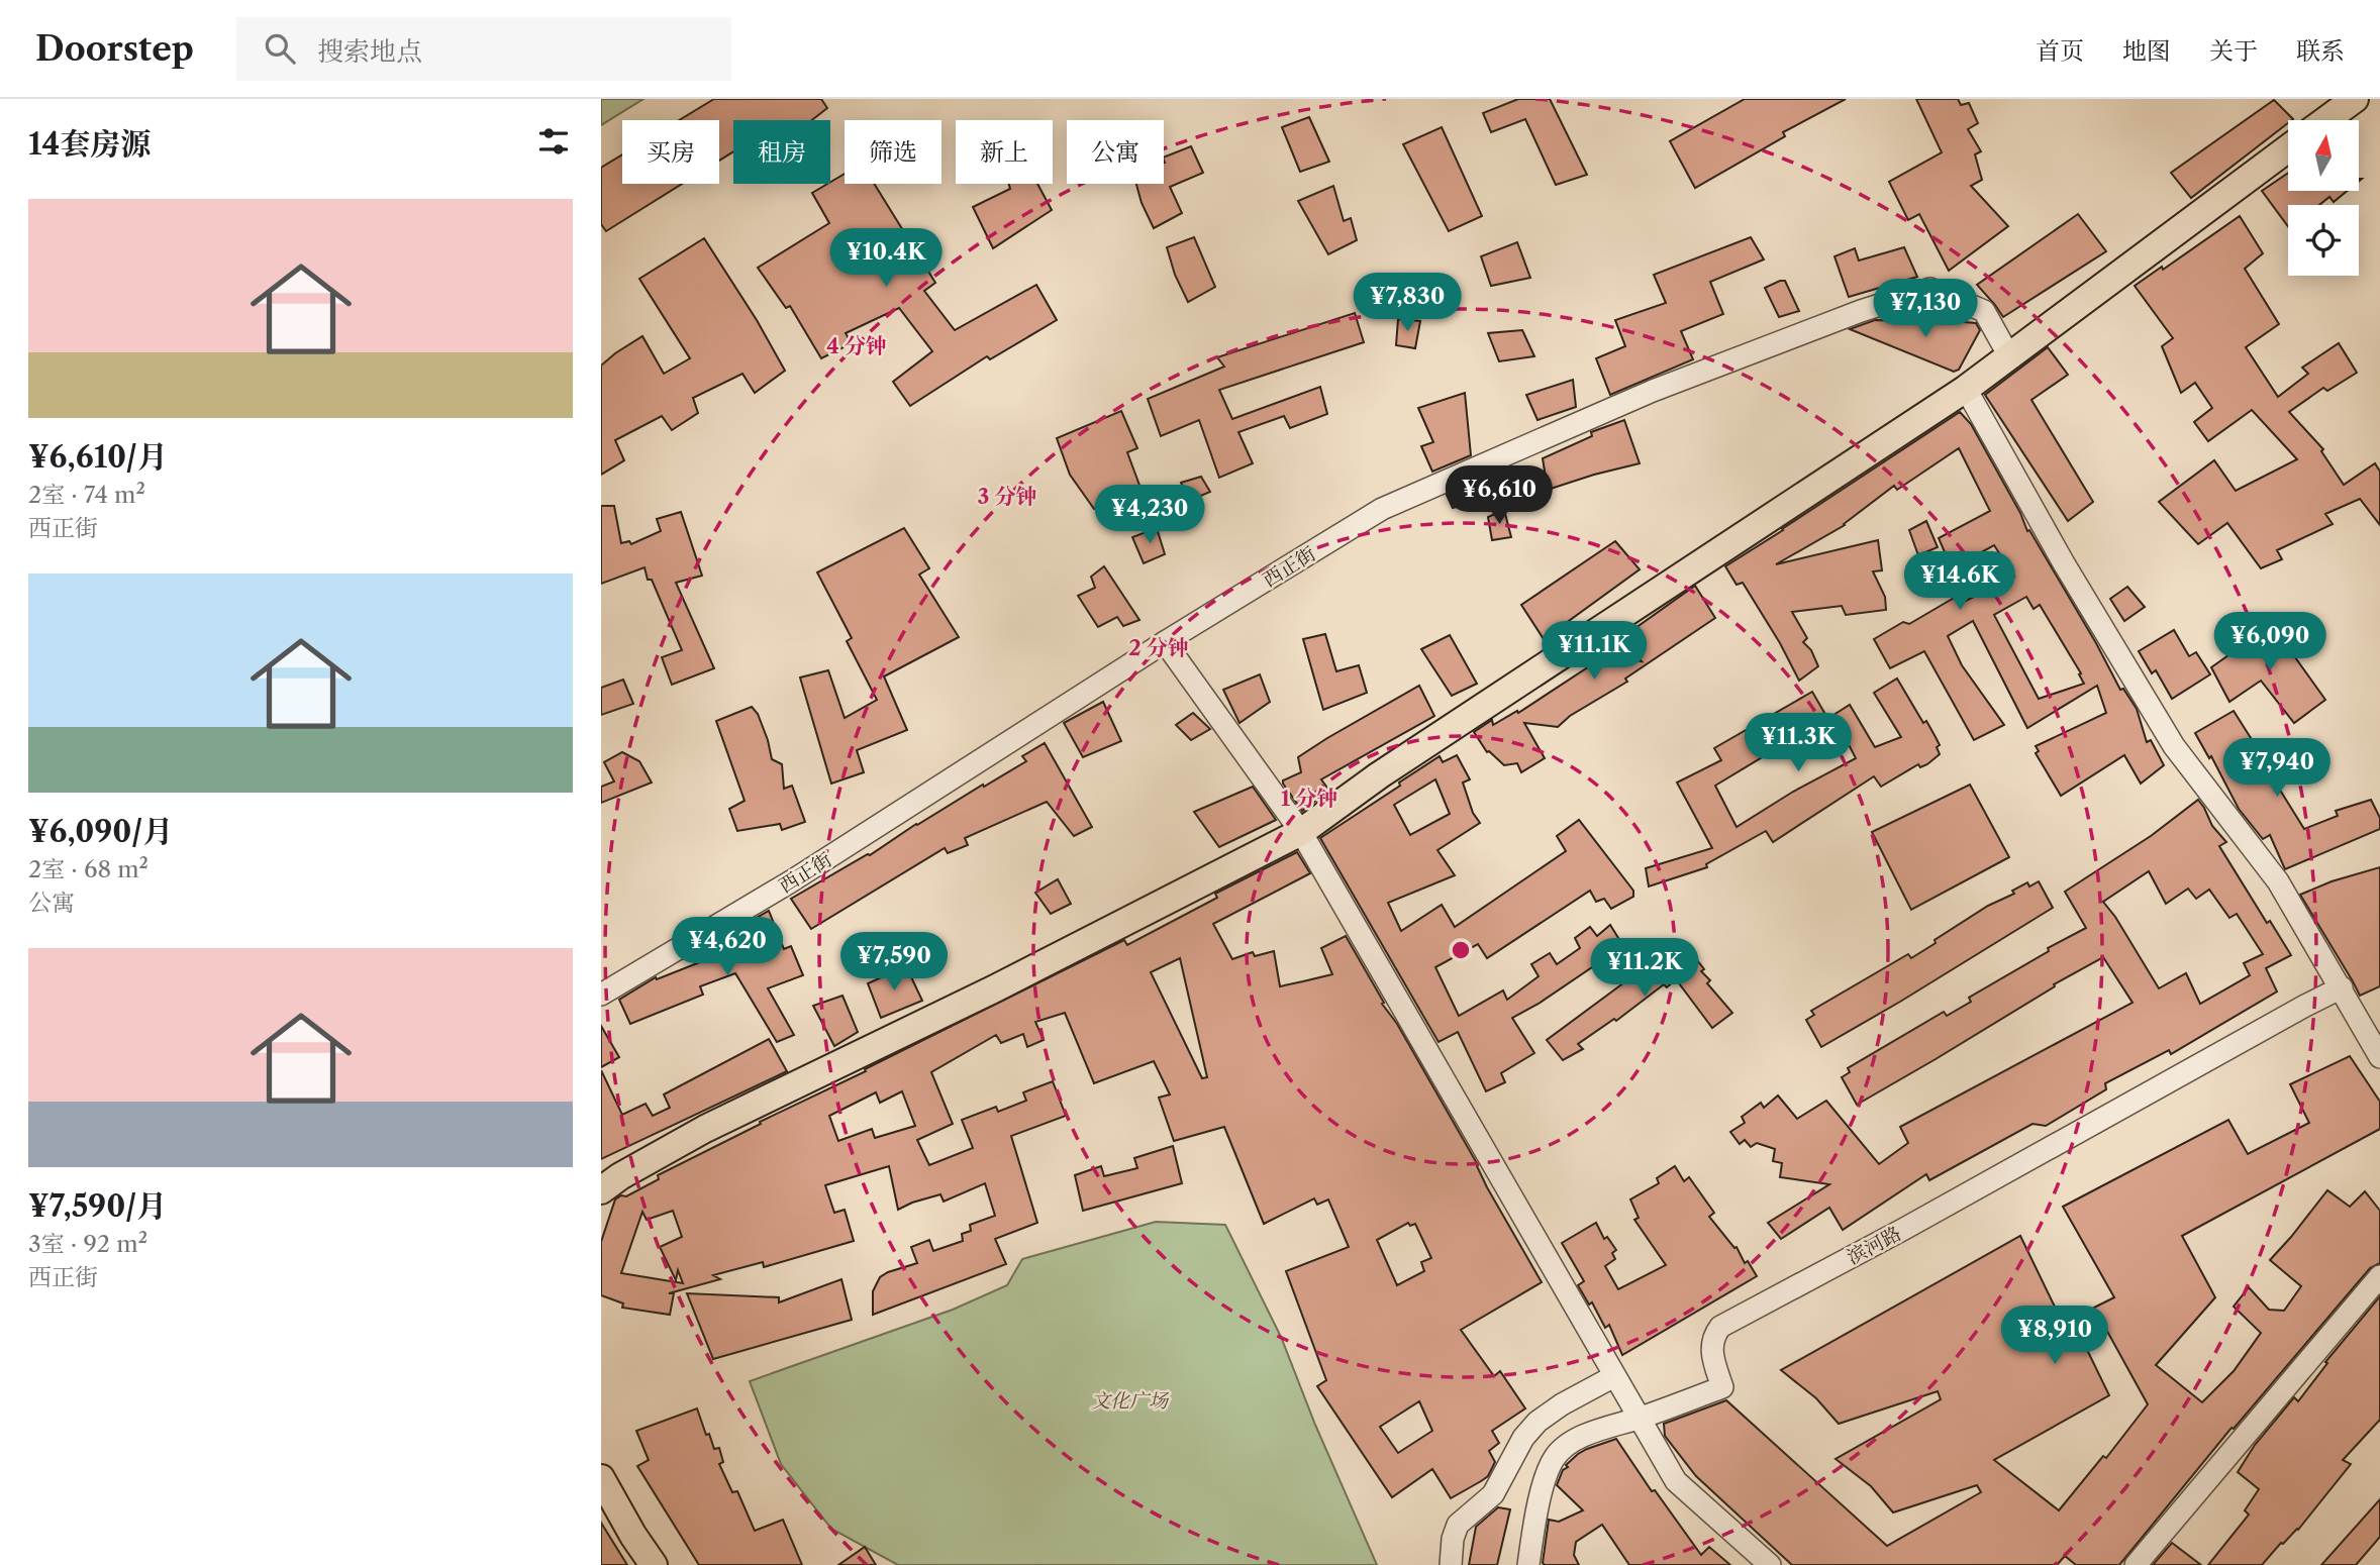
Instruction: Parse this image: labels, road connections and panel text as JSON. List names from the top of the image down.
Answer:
{
  "streets": {
    "street": ["西正街", "滨河路"]
  },
  "parks": ["文化广场"],
  "north": "top",
  "page": {
    "header": "Doorstep",
    "search": "搜索地点",
    "nav": [
      "首页",
      "地图",
      "关于",
      "联系"
    ],
    "heading": "14套房源",
    "chip": [
      "买房",
      "租房",
      "筛选",
      "新上",
      "公寓"
    ],
    "list": [
      {
        "name": "¥6,610/月",
        "note": "2室 · 74 m² · 西正街"
      },
      {
        "name": "¥6,090/月",
        "note": "2室 · 68 m² · 公寓"
      },
      {
        "name": "¥7,590/月",
        "note": "3室 · 92 m² · 西正街"
      }
    ],
    "price": [
      "¥10.4K",
      "¥7,830",
      "¥7,130",
      "¥6,610",
      "¥4,230",
      "¥14.6K",
      "¥6,090",
      "¥11.1K",
      "¥11.3K",
      "¥7,940",
      "¥4,620",
      "¥7,590",
      "¥11.2K",
      "¥8,910"
    ]
  },
  "rings": [
    "4 分钟",
    "3 分钟",
    "2 分钟",
    "1 分钟"
  ]
}
